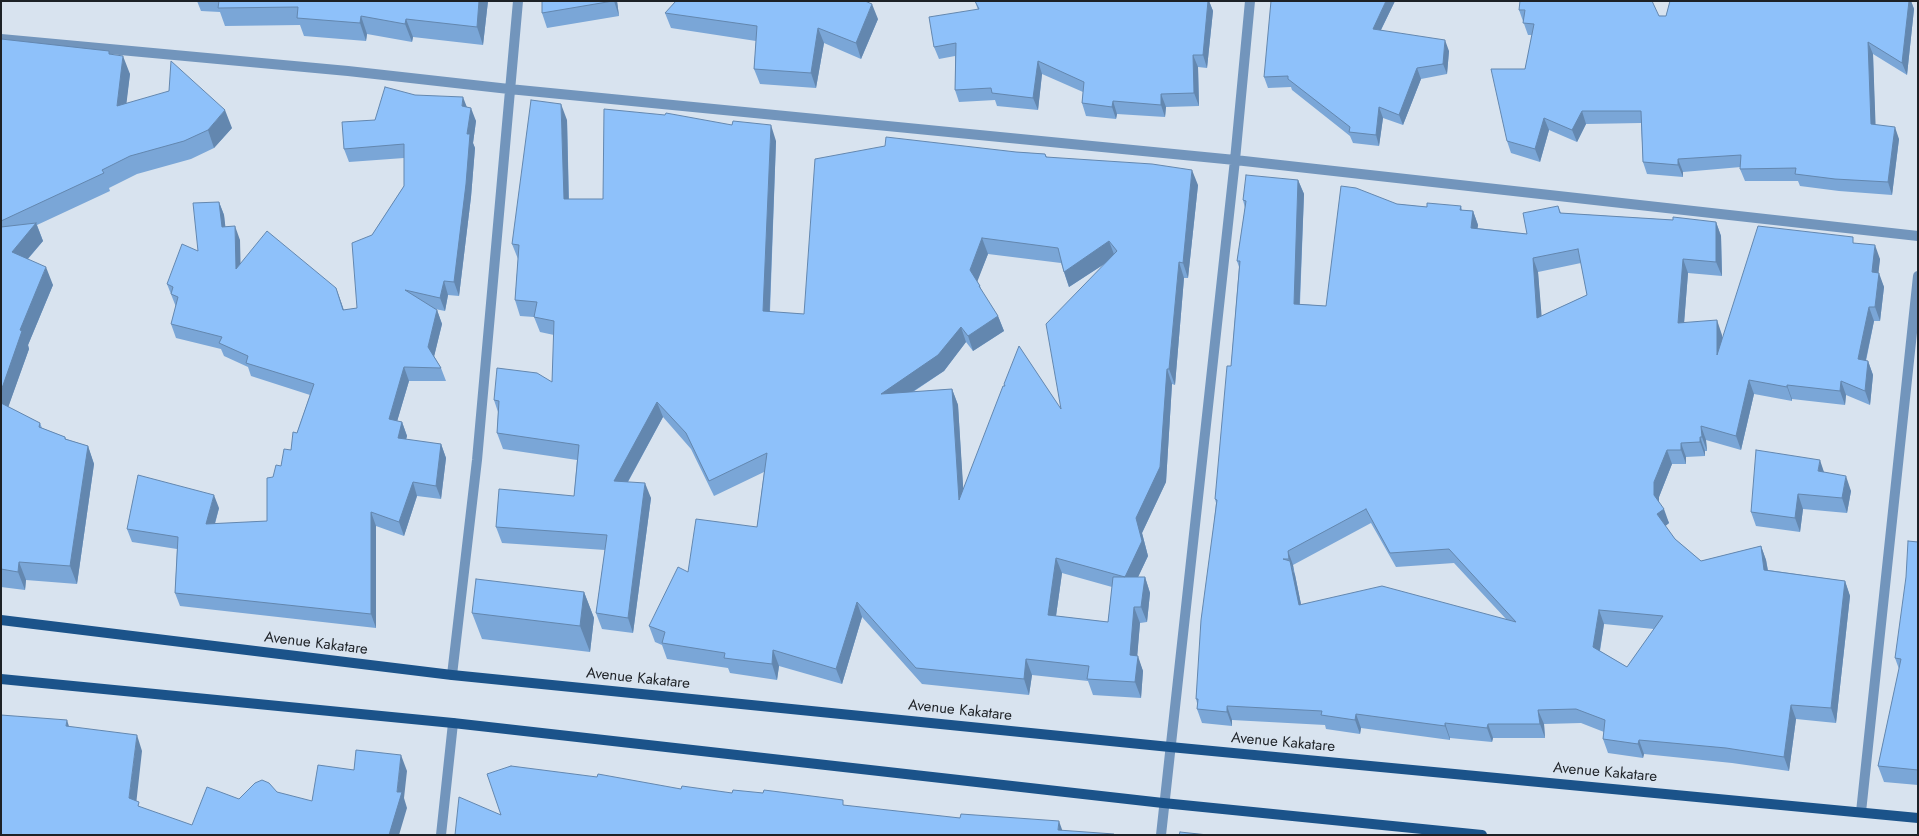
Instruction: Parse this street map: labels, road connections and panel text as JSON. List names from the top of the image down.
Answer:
{
  "streets": {
    "main road": ["Avenue Kakatare"]
  }
}
